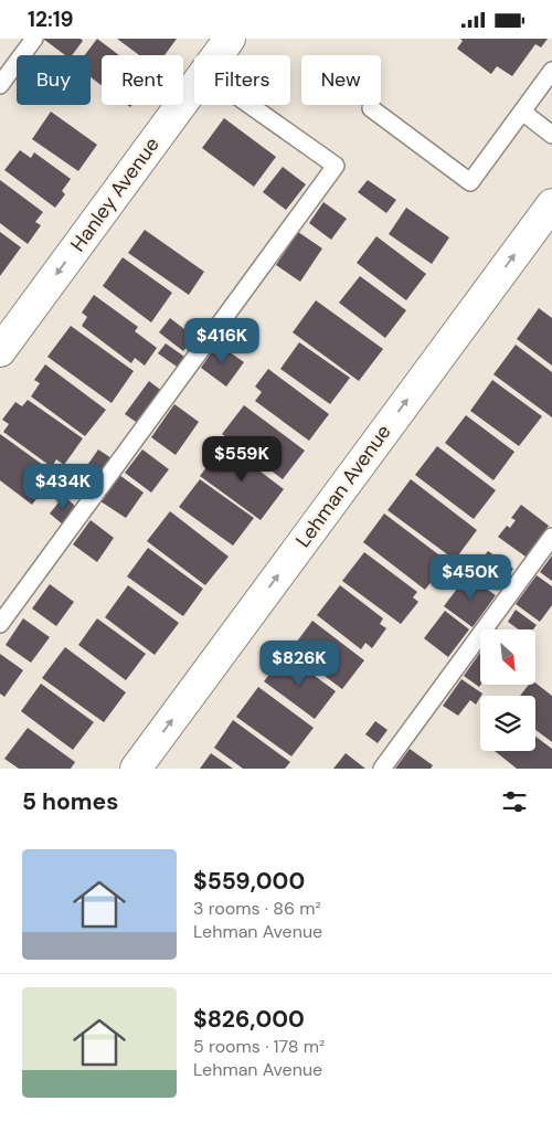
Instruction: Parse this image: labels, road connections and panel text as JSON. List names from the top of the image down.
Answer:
{
  "streets": {
    "street": ["Hanley Avenue", "Lehman Avenue"]
  },
  "one_way": ["Hanley Avenue", "Lehman Avenue"],
  "north": "bottom right",
  "page": {
    "status": "12:19",
    "chip": [
      "Buy",
      "Rent",
      "Filters",
      "New"
    ],
    "price": [
      "$416K",
      "$559K",
      "$434K",
      "$450K",
      "$826K"
    ],
    "heading": "5 homes",
    "list": [
      {
        "name": "$559,000",
        "note": "3 rooms · 86 m² · Lehman Avenue"
      },
      {
        "name": "$826,000",
        "note": "5 rooms · 178 m² · Lehman Avenue"
      }
    ]
  }
}
